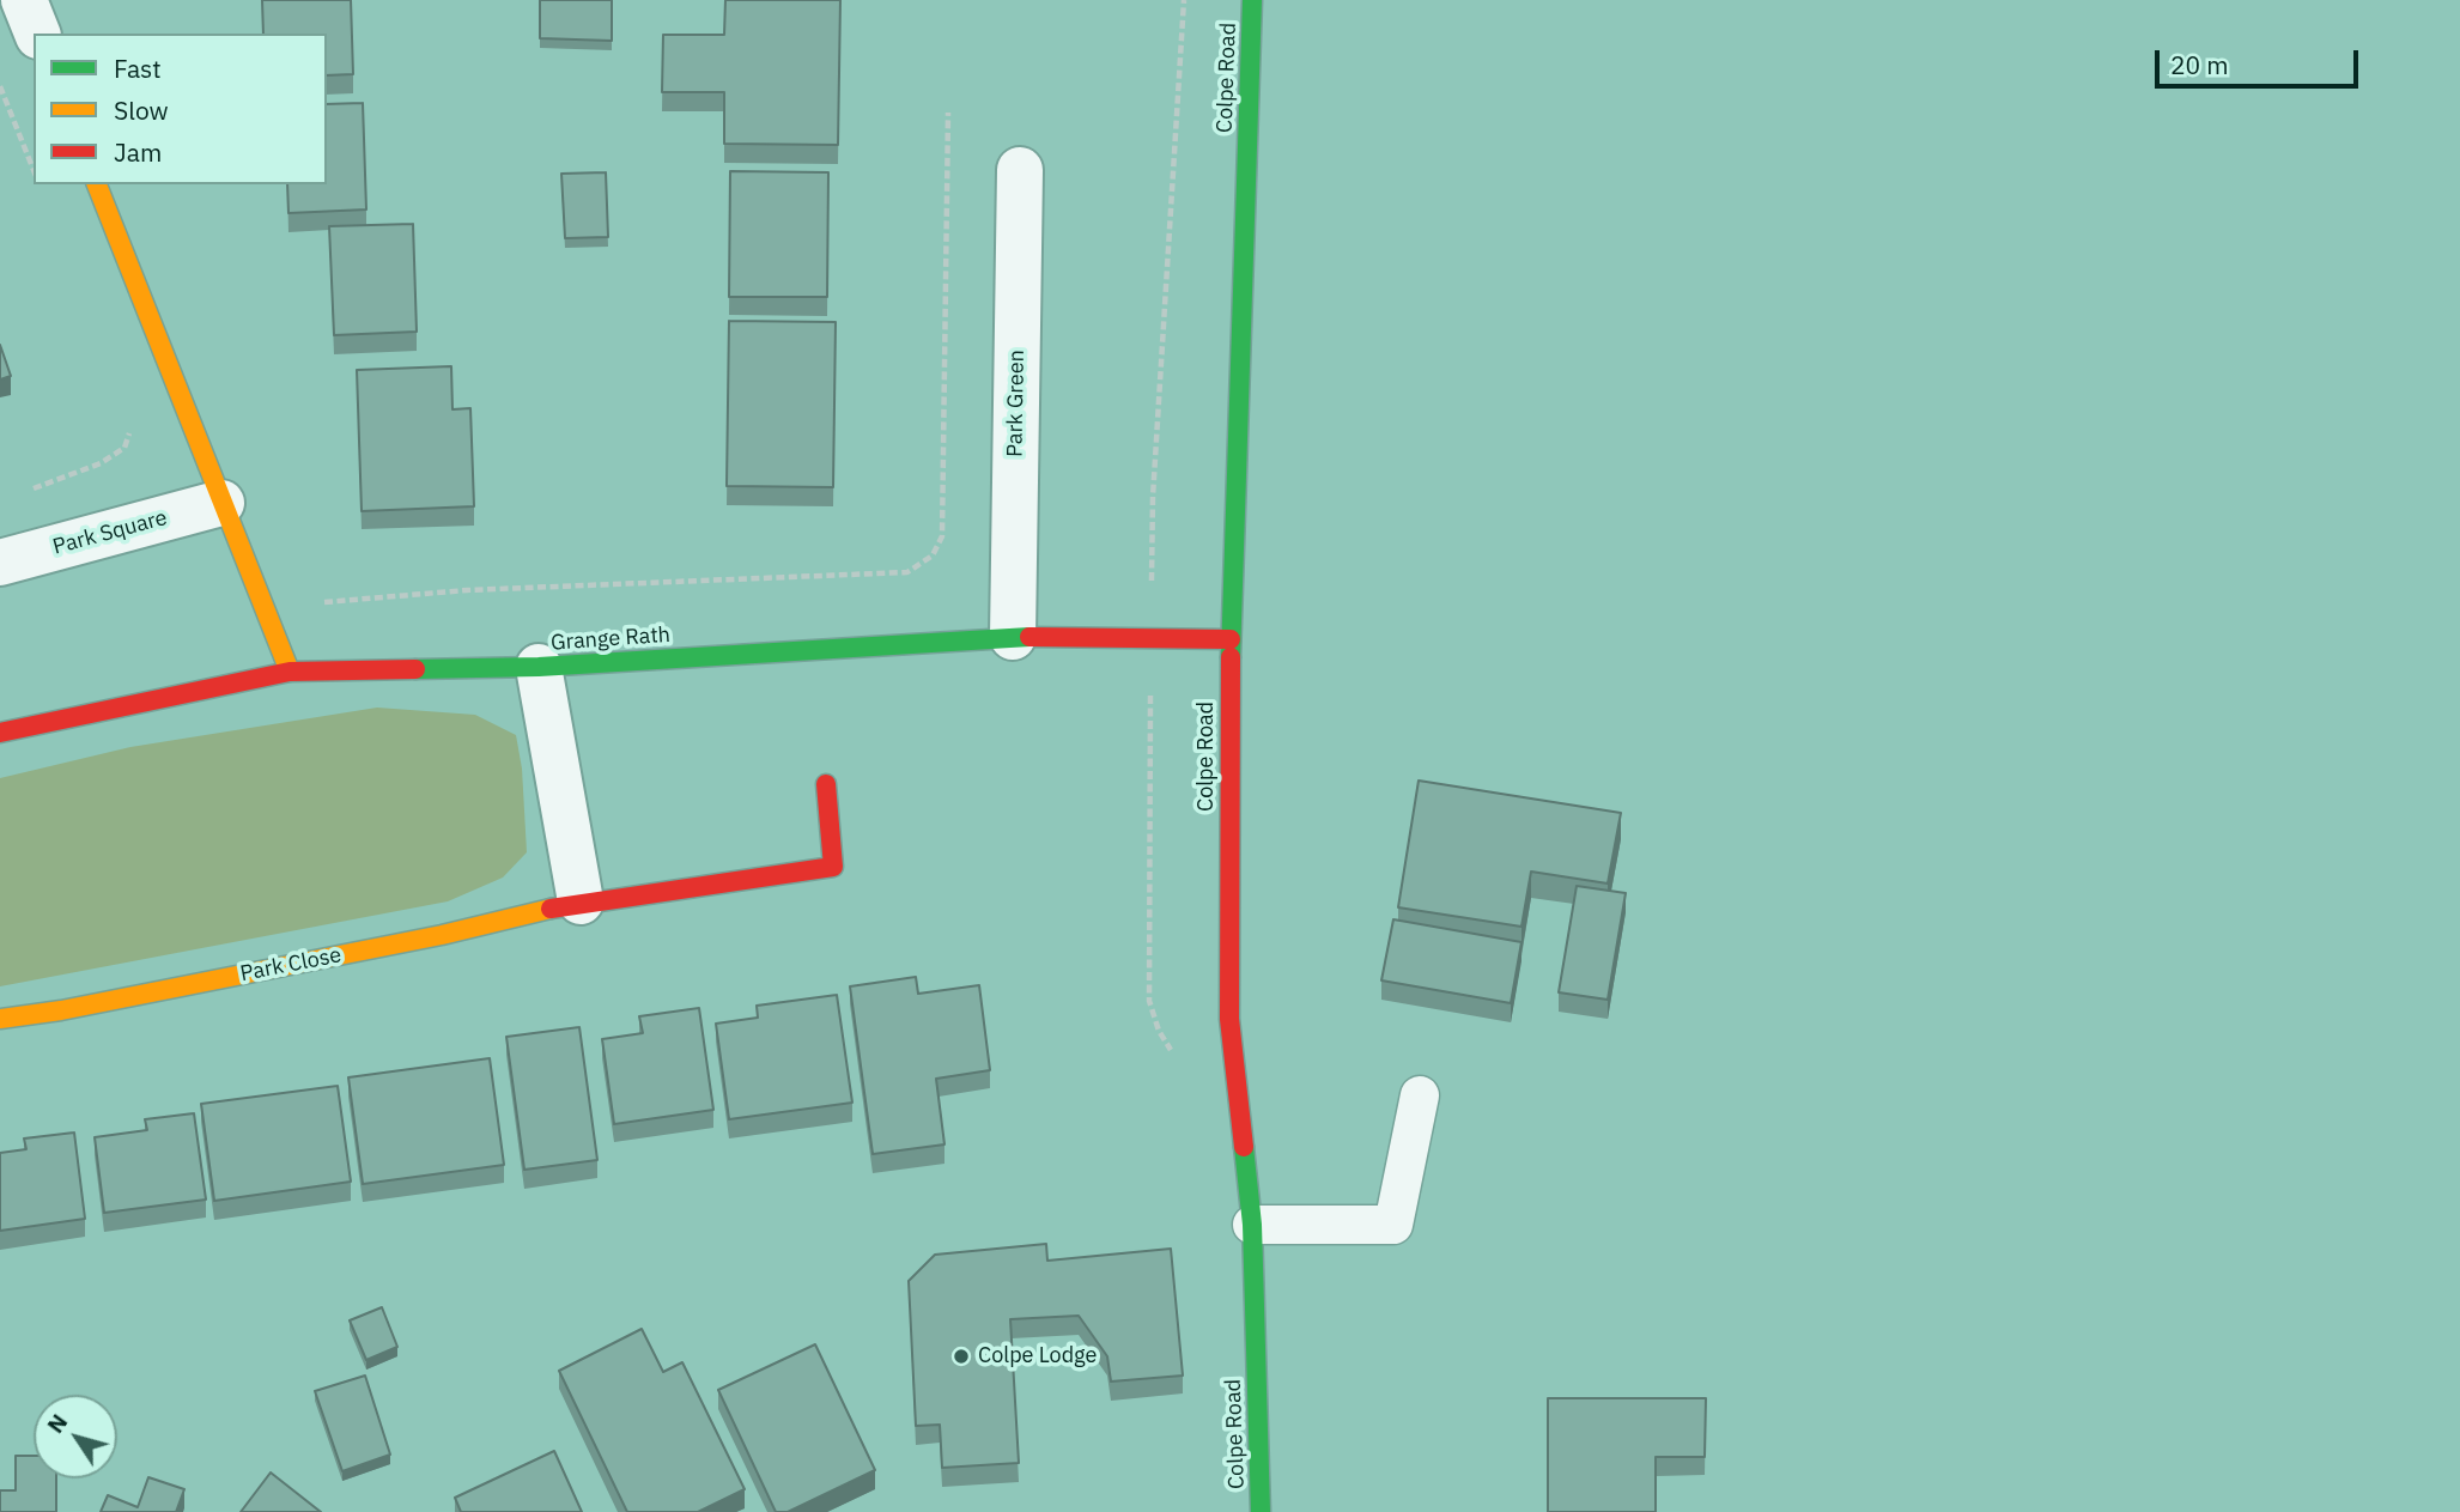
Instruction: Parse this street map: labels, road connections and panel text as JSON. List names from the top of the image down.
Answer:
{
  "streets": {
    "street": [
      "Colpe Road",
      "Park Green",
      "Park Square",
      "Grange Rath",
      "Park Close"
    ]
  },
  "crossings": [
    ["Colpe Road", "Grange Rath"],
    ["Park Green", "Grange Rath"]
  ],
  "places": ["Colpe Lodge"],
  "legend": ["Fast", "Slow", "Jam"],
  "scale_bar": "20 m",
  "north": "top left"
}
